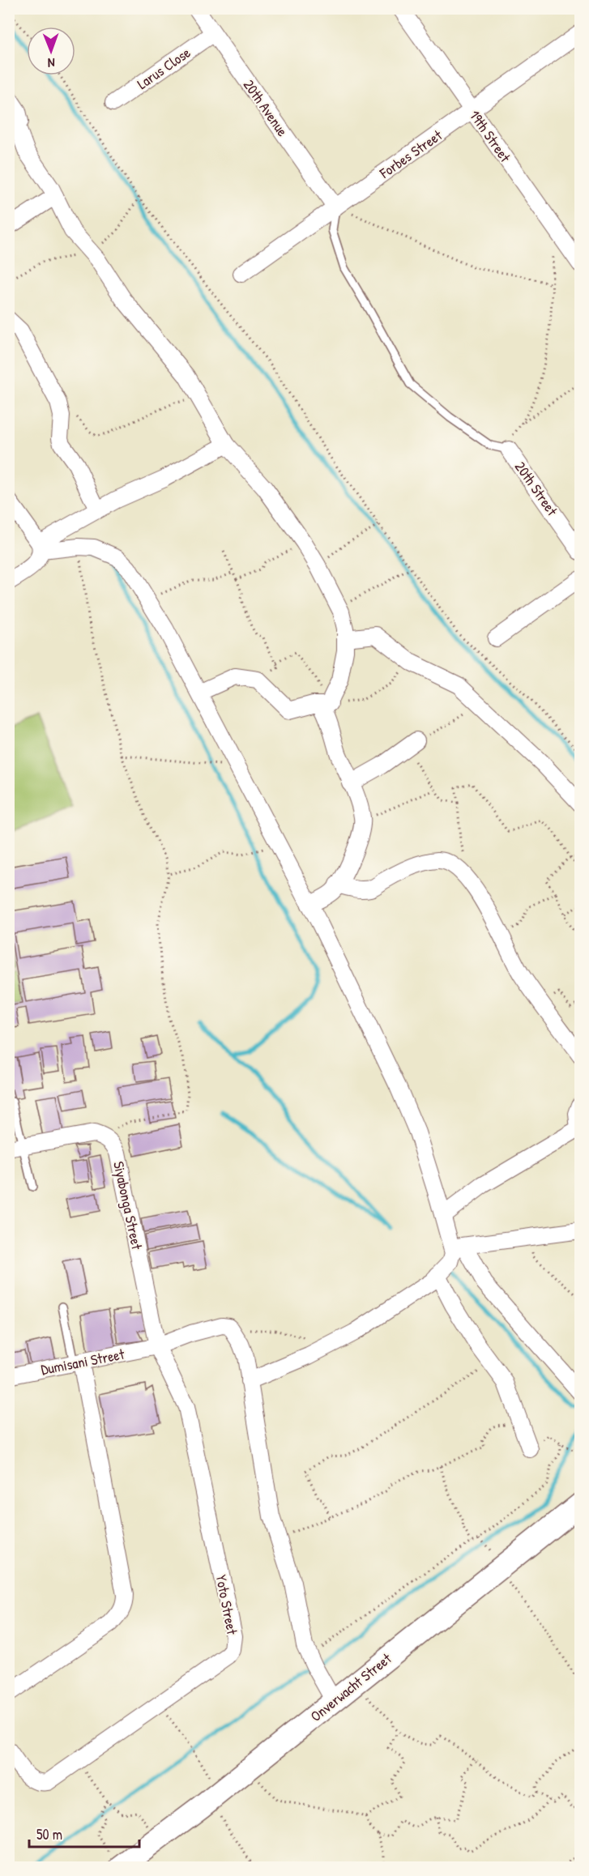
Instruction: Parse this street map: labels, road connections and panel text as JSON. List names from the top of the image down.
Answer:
{
  "streets": {
    "street": [
      "Larus Close",
      "20th Avenue",
      "19th Street",
      "Forbes Street",
      "20th Street",
      "Siyabonga Street",
      "Dumisani Street",
      "Yoto Street",
      "Onverwacht Street"
    ]
  },
  "crossings": [
    ["Larus Close", "20th Avenue"],
    ["20th Avenue", "Forbes Street"],
    ["19th Street", "Forbes Street"],
    ["Siyabonga Street", "Dumisani Street"],
    ["Siyabonga Street", "Yoto Street"],
    ["Dumisani Street", "Yoto Street"]
  ],
  "scale_bar": "50 m",
  "north": "bottom"
}
